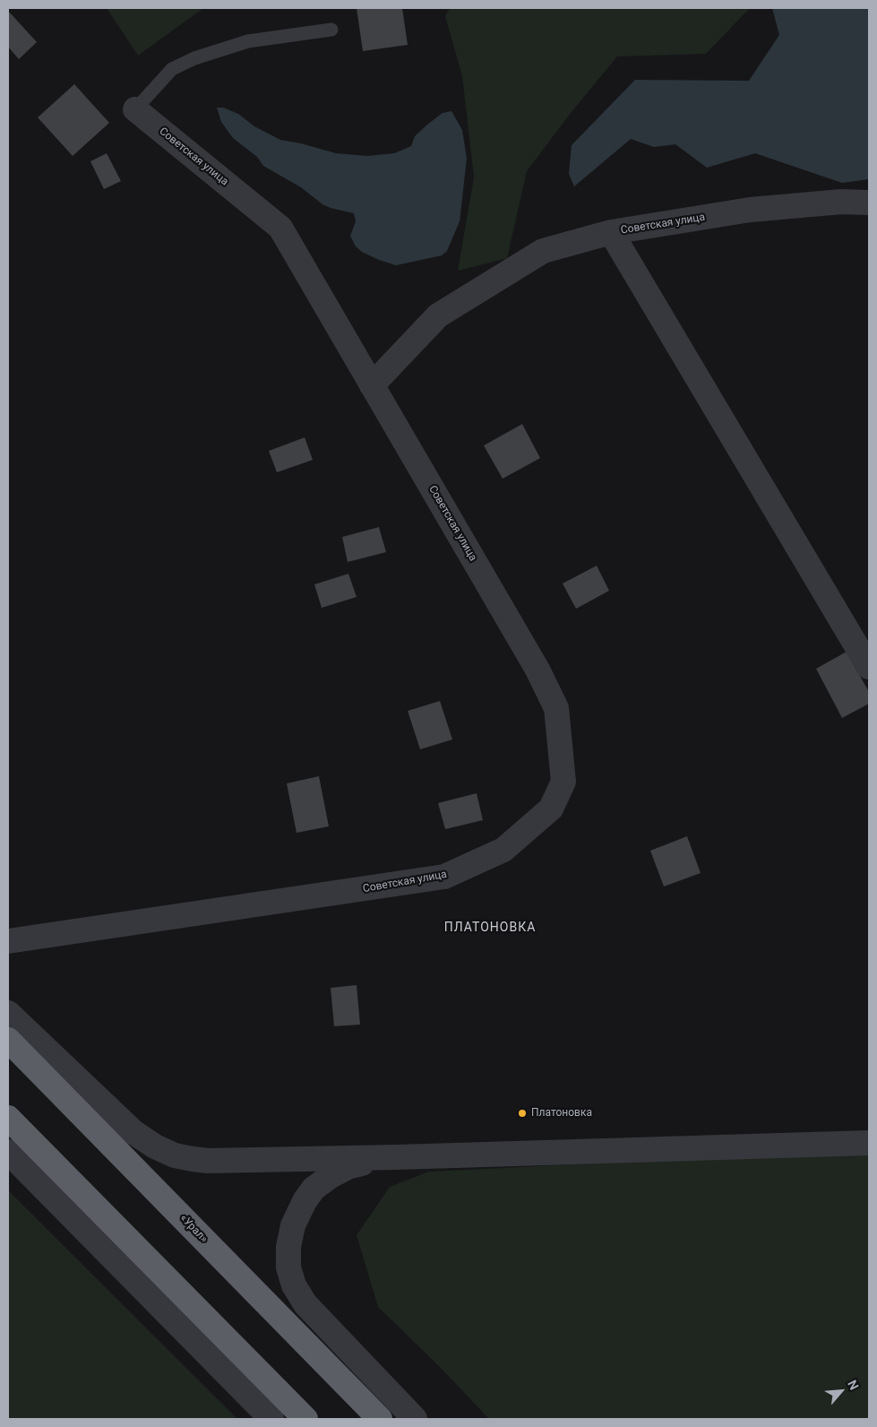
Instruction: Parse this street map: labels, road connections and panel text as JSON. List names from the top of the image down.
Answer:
{
  "streets": {
    "highway": ["«Урал»"],
    "street": ["Советская улица"]
  },
  "districts": ["ПЛАТОНОВКА"],
  "places": ["Платоновка"],
  "north": "top right"
}
